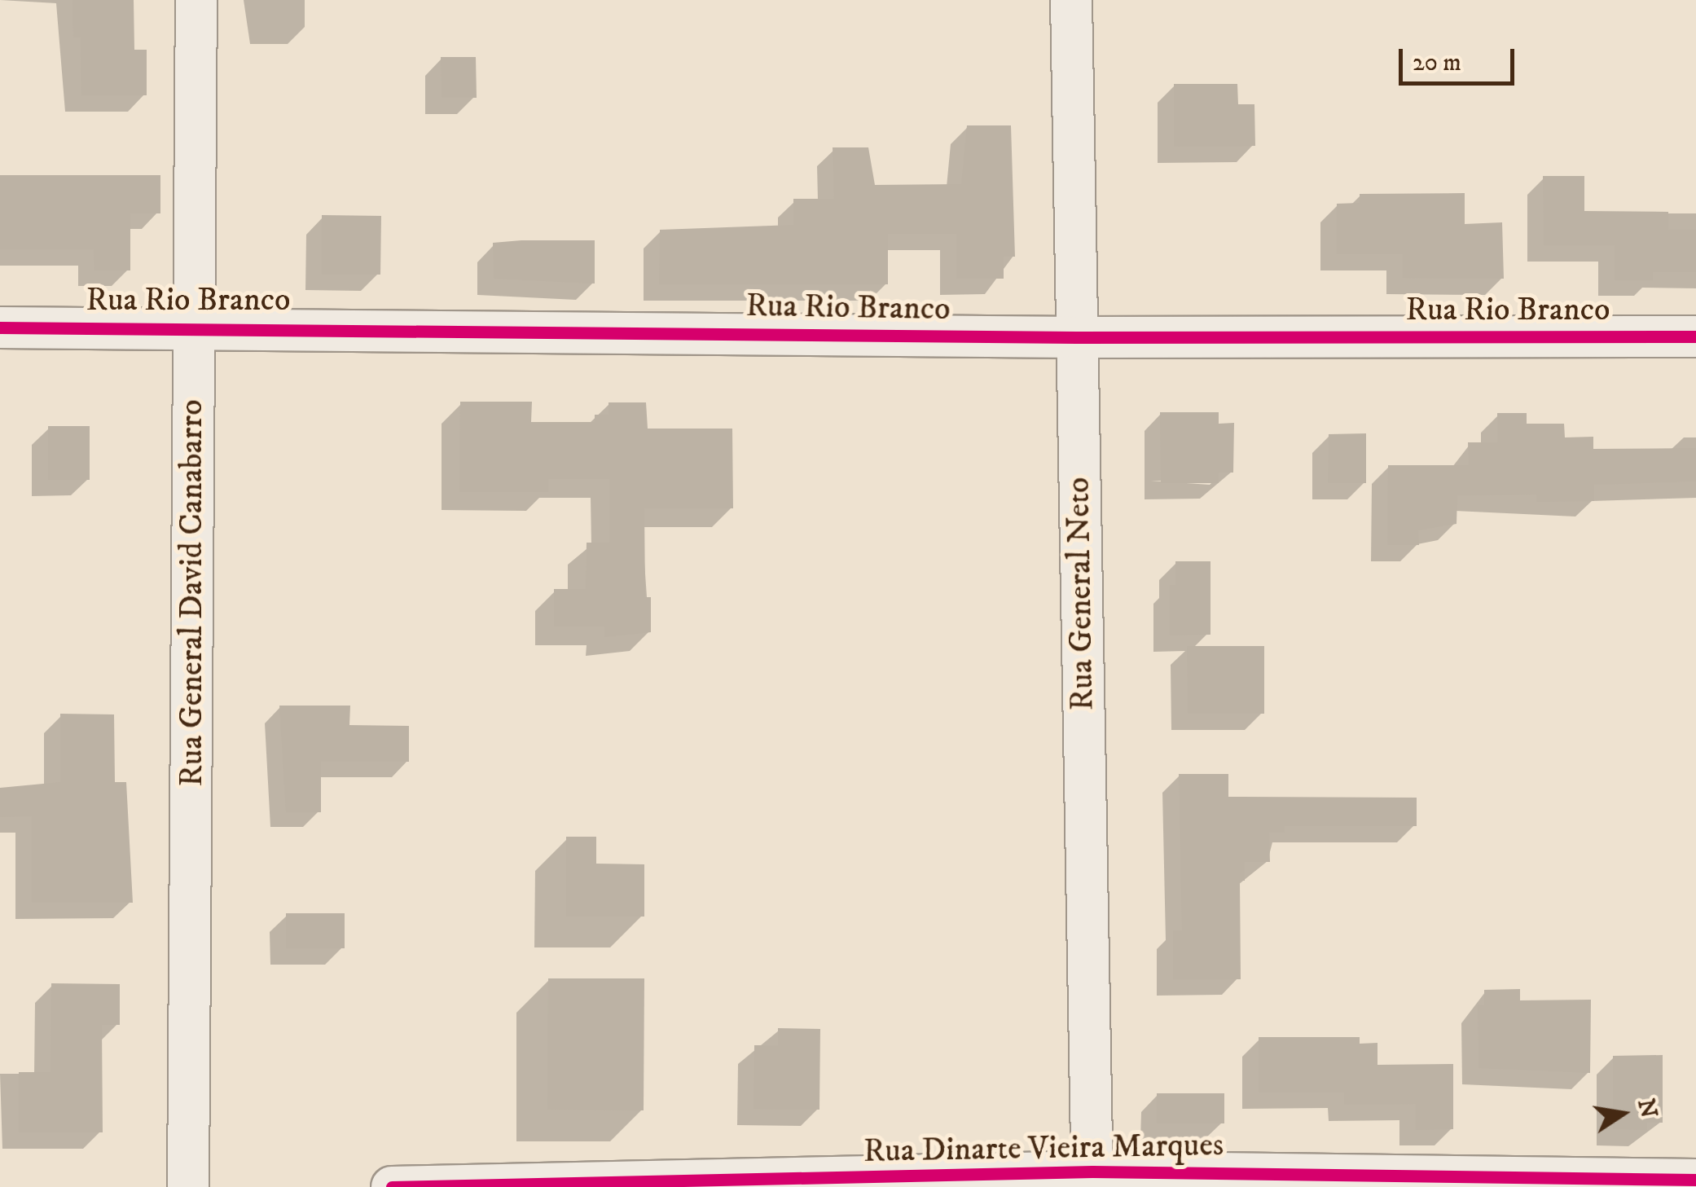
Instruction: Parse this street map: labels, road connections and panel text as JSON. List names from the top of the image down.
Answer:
{
  "streets": {
    "street": [
      "Rua Rio Branco",
      "Rua General David Canabarro",
      "Rua General Neto",
      "Rua Dinarte Vieira Marques"
    ]
  },
  "crossings": [
    ["Rua Rio Branco", "Rua General David Canabarro"],
    ["Rua Rio Branco", "Rua General Neto"],
    ["Rua General Neto", "Rua Dinarte Vieira Marques"]
  ],
  "scale_bar": "20 m",
  "north": "right"
}
